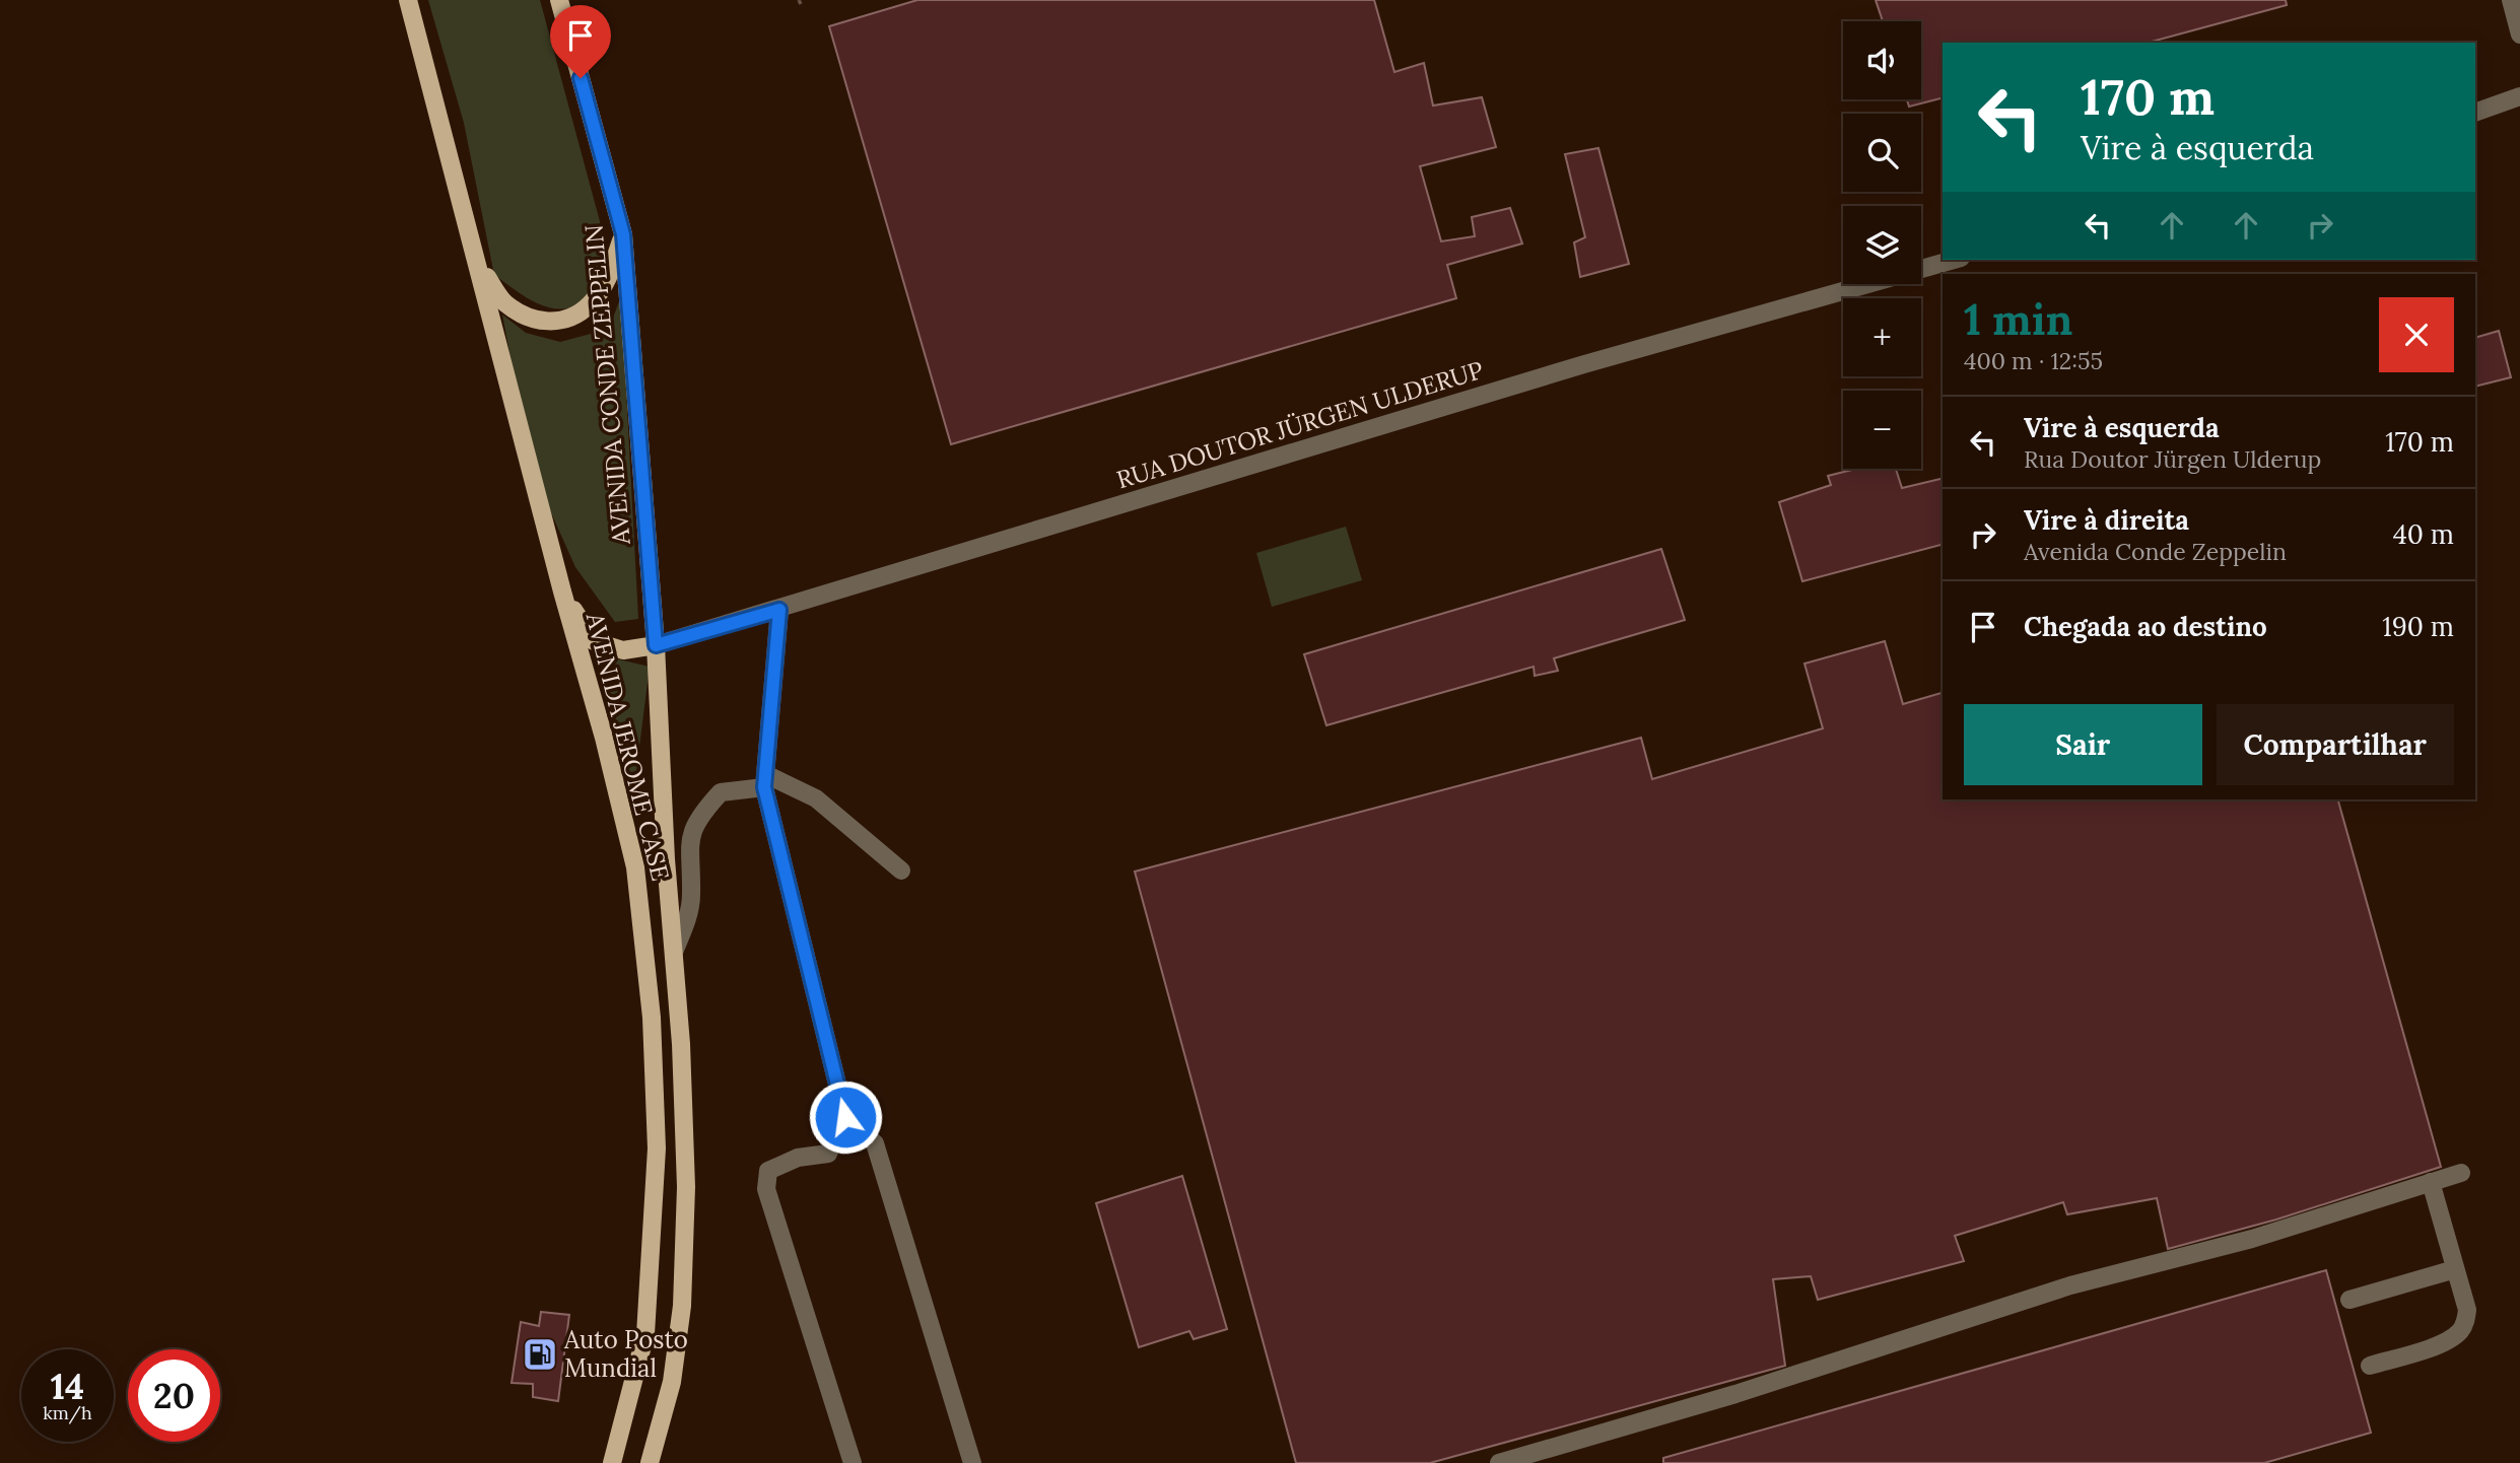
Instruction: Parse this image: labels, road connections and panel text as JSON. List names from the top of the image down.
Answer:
{
  "streets": {
    "main road": ["AVENIDA CONDE ZEPPELIN", "AVENIDA JEROME CASE"],
    "street": ["RUA DOUTOR JÜRGEN ULDERUP"]
  },
  "crossings": [
    ["AVENIDA CONDE ZEPPELIN", "RUA DOUTOR JÜRGEN ULDERUP"],
    ["AVENIDA CONDE ZEPPELIN", "AVENIDA JEROME CASE"],
    ["RUA DOUTOR JÜRGEN ULDERUP", "AVENIDA JEROME CASE"]
  ],
  "places": {
    "fuel station": ["Auto Posto Mundial"]
  },
  "page": {
    "map_buttons": ["+", "−"],
    "turn": ["170 m", "Vire à esquerda"],
    "heading": ["1 min", "400 m · 12:55"],
    "list": [
      {
        "name": "Vire à esquerda",
        "note": "Rua Doutor Jürgen Ulderup",
        "value": "170 m"
      },
      {
        "name": "Vire à direita",
        "note": "Avenida Conde Zeppelin",
        "value": "40 m"
      },
      {
        "name": "Chegada ao destino",
        "value": "190 m"
      }
    ],
    "buttons": ["Sair", "Compartilhar"],
    "speed": "14 km/h",
    "limit": "20"
  }
}
